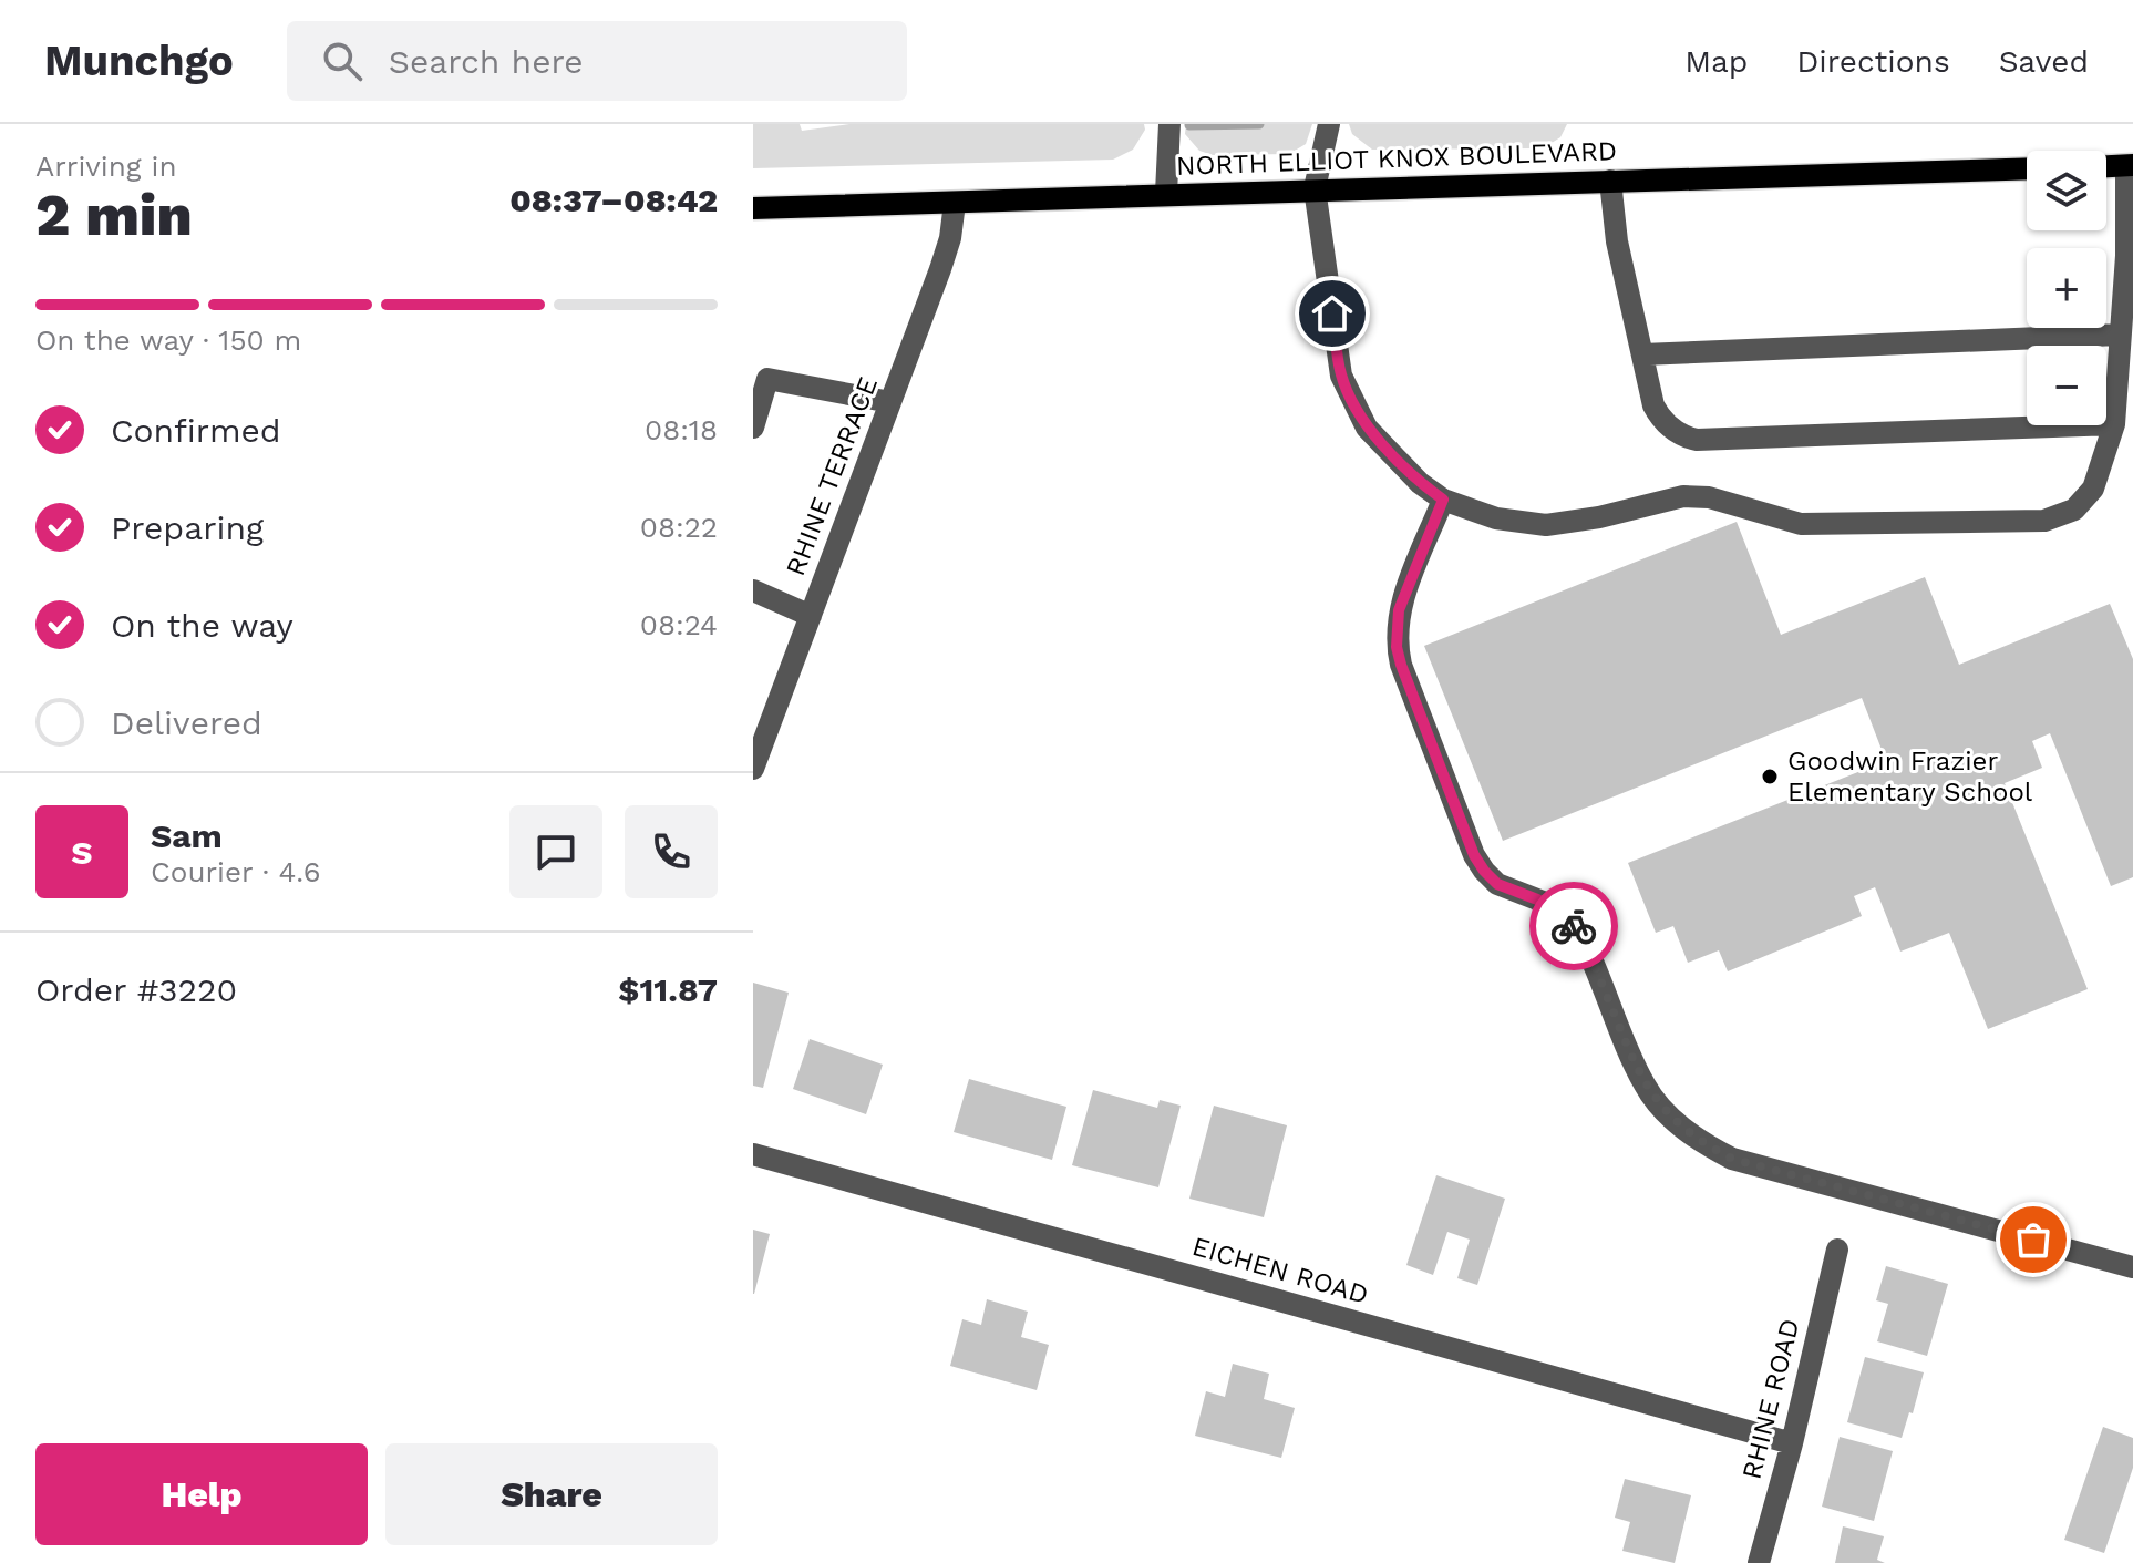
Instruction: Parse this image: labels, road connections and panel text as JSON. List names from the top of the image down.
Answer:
{
  "streets": {
    "main road": ["NORTH ELLIOT KNOX BOULEVARD"],
    "street": ["RHINE TERRACE", "EICHEN ROAD", "RHINE ROAD"]
  },
  "crossings": [
    ["NORTH ELLIOT KNOX BOULEVARD", "RHINE TERRACE"],
    ["EICHEN ROAD", "RHINE ROAD"]
  ],
  "places": ["Goodwin Frazier Elementary School"],
  "page": {
    "header": "Munchgo",
    "search": "Search here",
    "nav": ["Map", "Directions", "Saved"],
    "heading": ["2 min", "Arriving in", "08:37–08:42"],
    "panel": [
      "Sam",
      "Courier · 4.6",
      "Order #3220",
      "$11.87"
    ],
    "map_buttons": ["+", "−"],
    "bar": "On the way · 150 m",
    "list": [
      ["Confirmed", "08:18"],
      ["Preparing", "08:22"],
      ["On the way", "08:24"],
      "Delivered"
    ],
    "round": "S",
    "buttons": ["Help", "Share"]
  }
}
